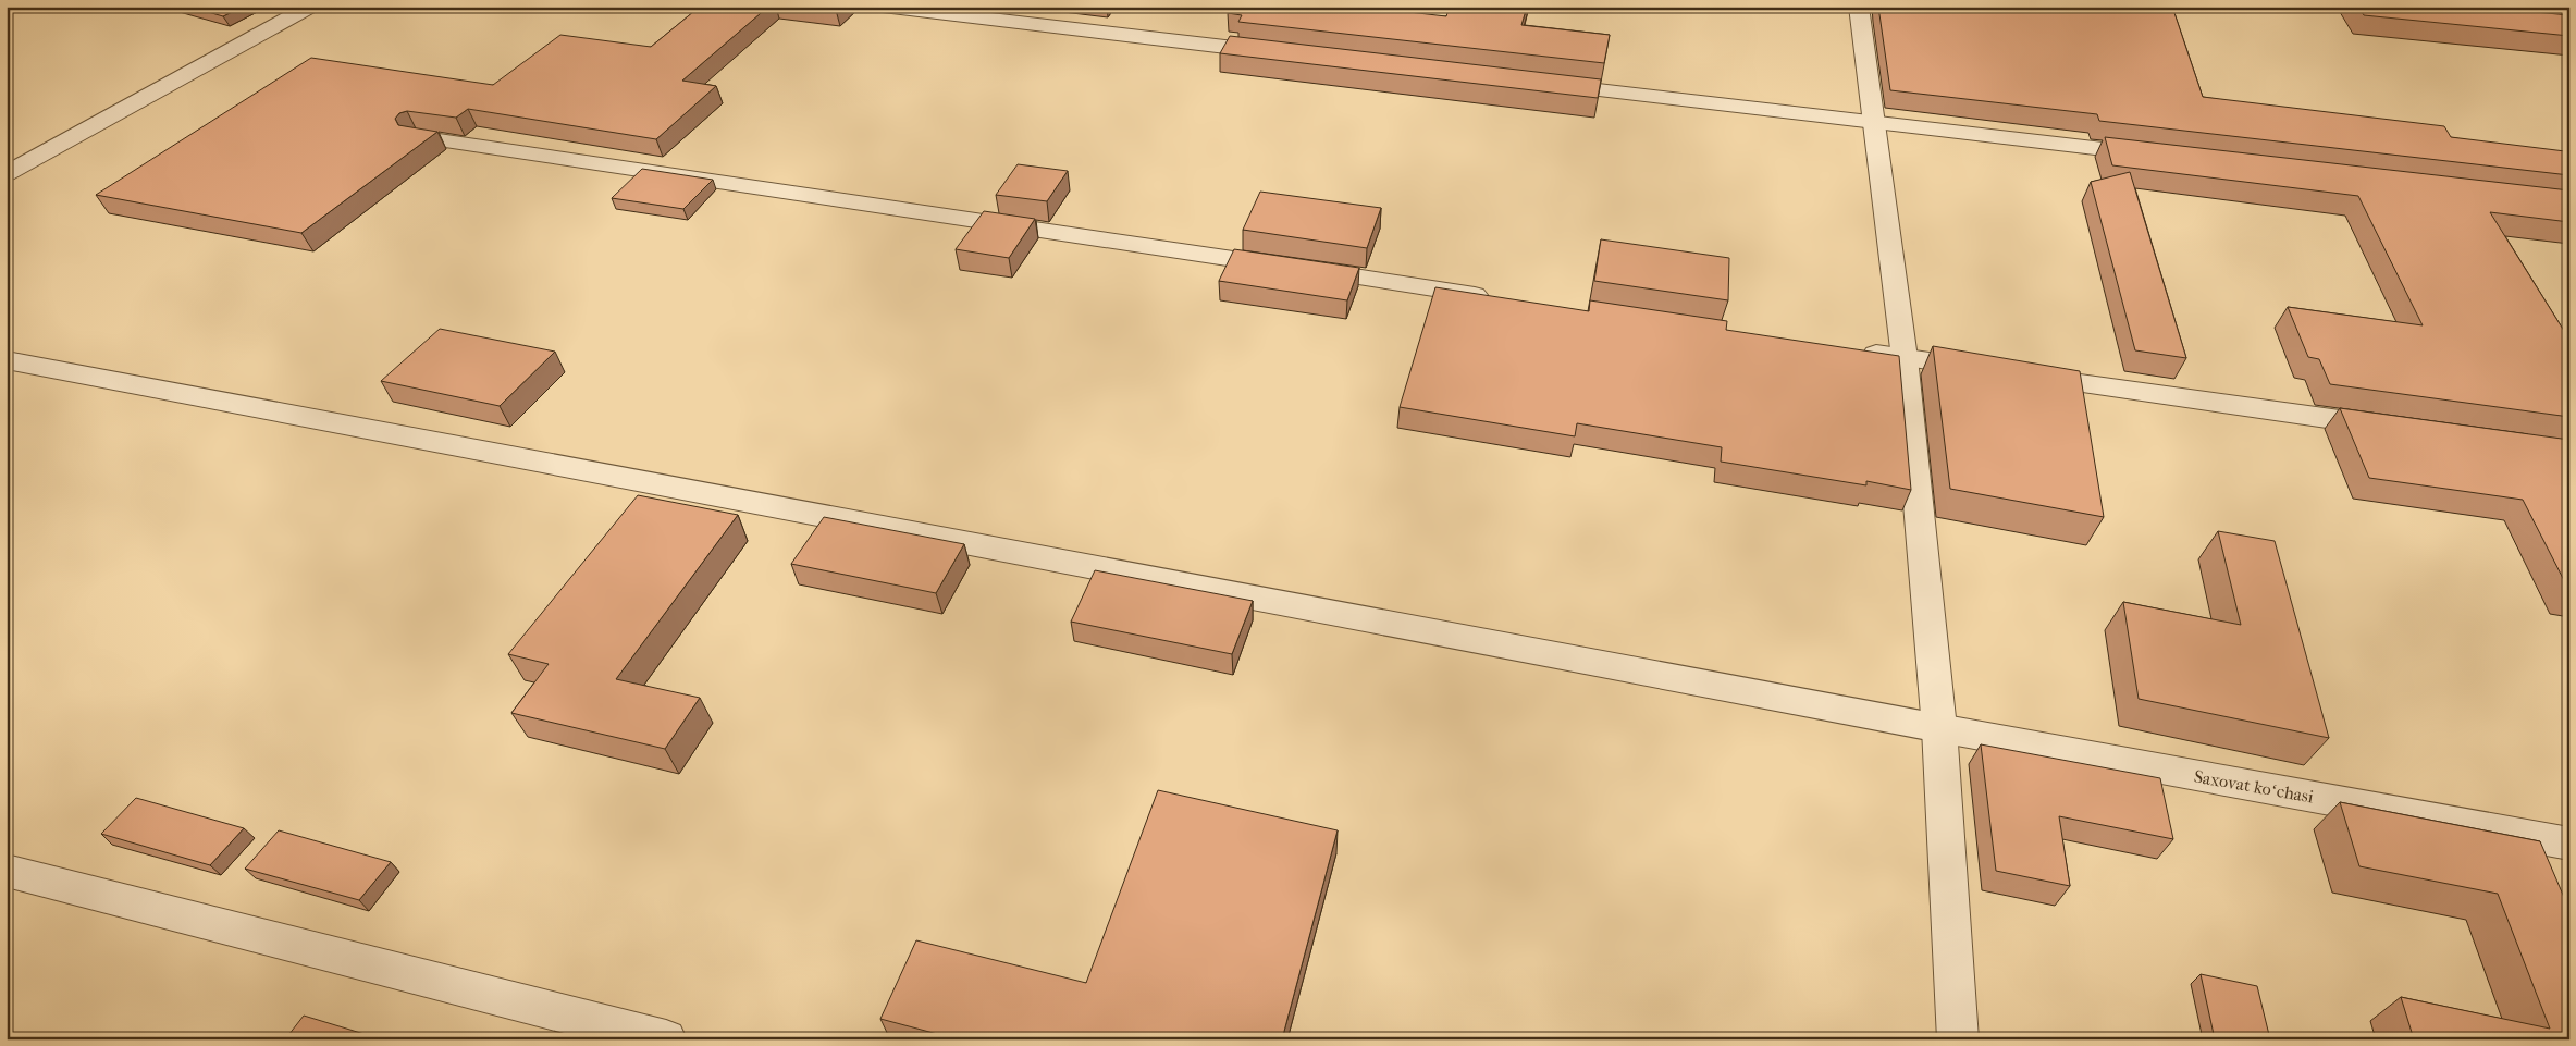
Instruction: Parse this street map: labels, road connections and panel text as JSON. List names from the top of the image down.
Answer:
{
  "streets": {
    "street": ["Saxovat koʻchasi"]
  }
}
